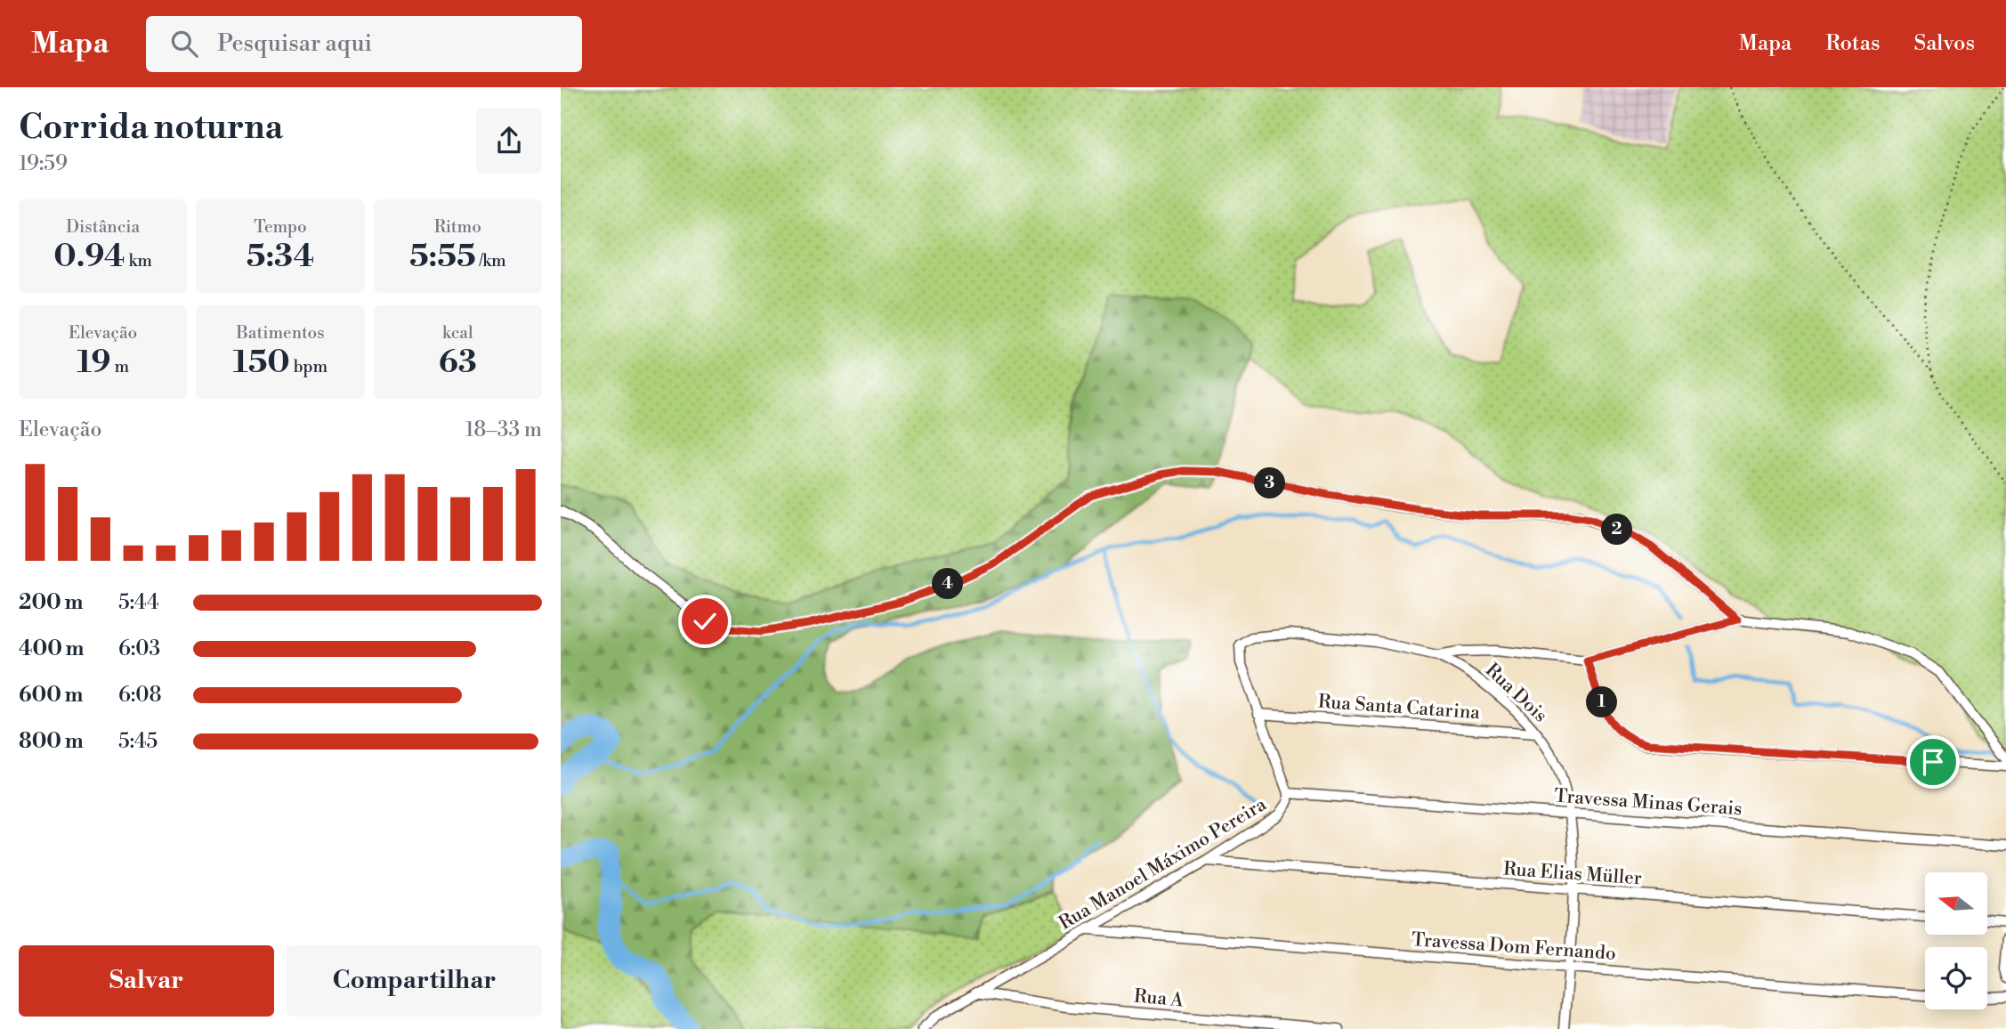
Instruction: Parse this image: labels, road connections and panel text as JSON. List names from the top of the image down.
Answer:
{
  "streets": {
    "street": [
      "Rua Dois",
      "Rua Santa Catarina",
      "Travessa Minas Gerais",
      "Rua Manoel Máximo Pereira",
      "Rua Elias Müller",
      "Travessa Dom Fernando",
      "Rua A"
    ]
  },
  "crossings": [
    ["Rua Dois", "Rua Santa Catarina"],
    ["Rua Dois", "Travessa Minas Gerais"],
    ["Rua Dois", "Rua Manoel Máximo Pereira"],
    ["Rua Dois", "Rua Elias Müller"],
    ["Rua Dois", "Travessa Dom Fernando"],
    ["Rua Santa Catarina", "Rua Manoel Máximo Pereira"],
    ["Travessa Minas Gerais", "Rua Manoel Máximo Pereira"],
    ["Rua Manoel Máximo Pereira", "Rua Elias Müller"],
    ["Rua Manoel Máximo Pereira", "Travessa Dom Fernando"],
    ["Rua Manoel Máximo Pereira", "Rua A"]
  ],
  "north": "left",
  "page": {
    "header": "Mapa",
    "search": "Pesquisar aqui",
    "nav": ["Mapa", "Rotas", "Salvos"],
    "heading": ["Corrida noturna", "19:59"],
    "stats": [
      ["Distância", "0.94 km"],
      ["Tempo", "5:34"],
      ["Ritmo", "5:55 /km"],
      ["Elevação", "19 m"],
      ["Batimentos", "150 bpm"],
      ["kcal", "63"]
    ],
    "chart": ["Elevação", "18–33 m"],
    "pins": [
      "3",
      "2",
      "4",
      "1"
    ],
    "list": [
      {
        "name": "200 m",
        "note": "5:44"
      },
      {
        "name": "400 m",
        "note": "6:03"
      },
      {
        "name": "600 m",
        "note": "6:08"
      },
      {
        "name": "800 m",
        "note": "5:45"
      }
    ],
    "buttons": ["Salvar", "Compartilhar"]
  }
}
